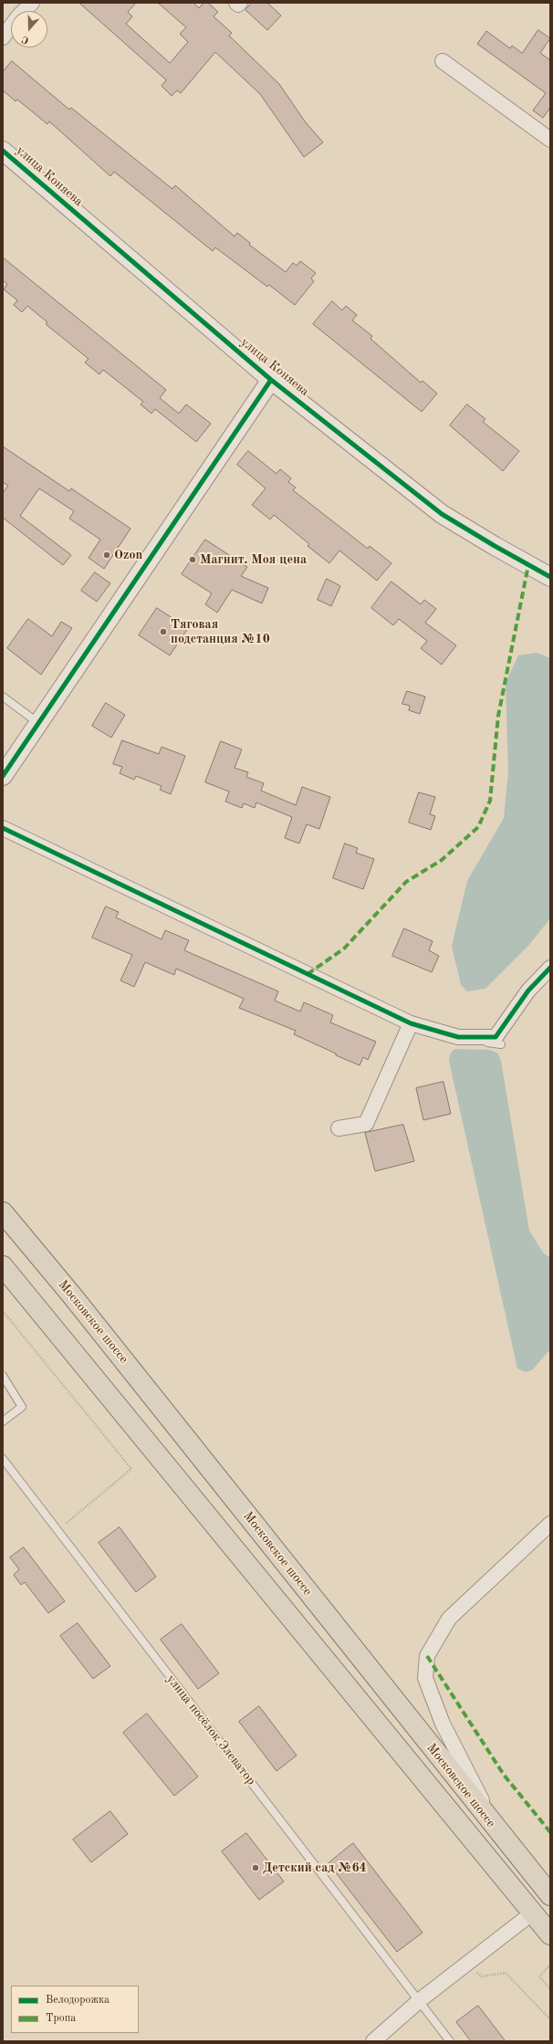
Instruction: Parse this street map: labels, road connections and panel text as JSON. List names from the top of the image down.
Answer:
{
  "streets": {
    "highway": ["Московское шоссе"],
    "street": ["улица Коняева"],
    "lane": ["улица посёлок Элеватор"]
  },
  "places": [
    "Ozon",
    "Магнит. Моя цена",
    "Тяговая подстанция №10",
    "Детский сад №64"
  ],
  "legend": ["Велодорожка", "Тропа"],
  "north": "bottom"
}
